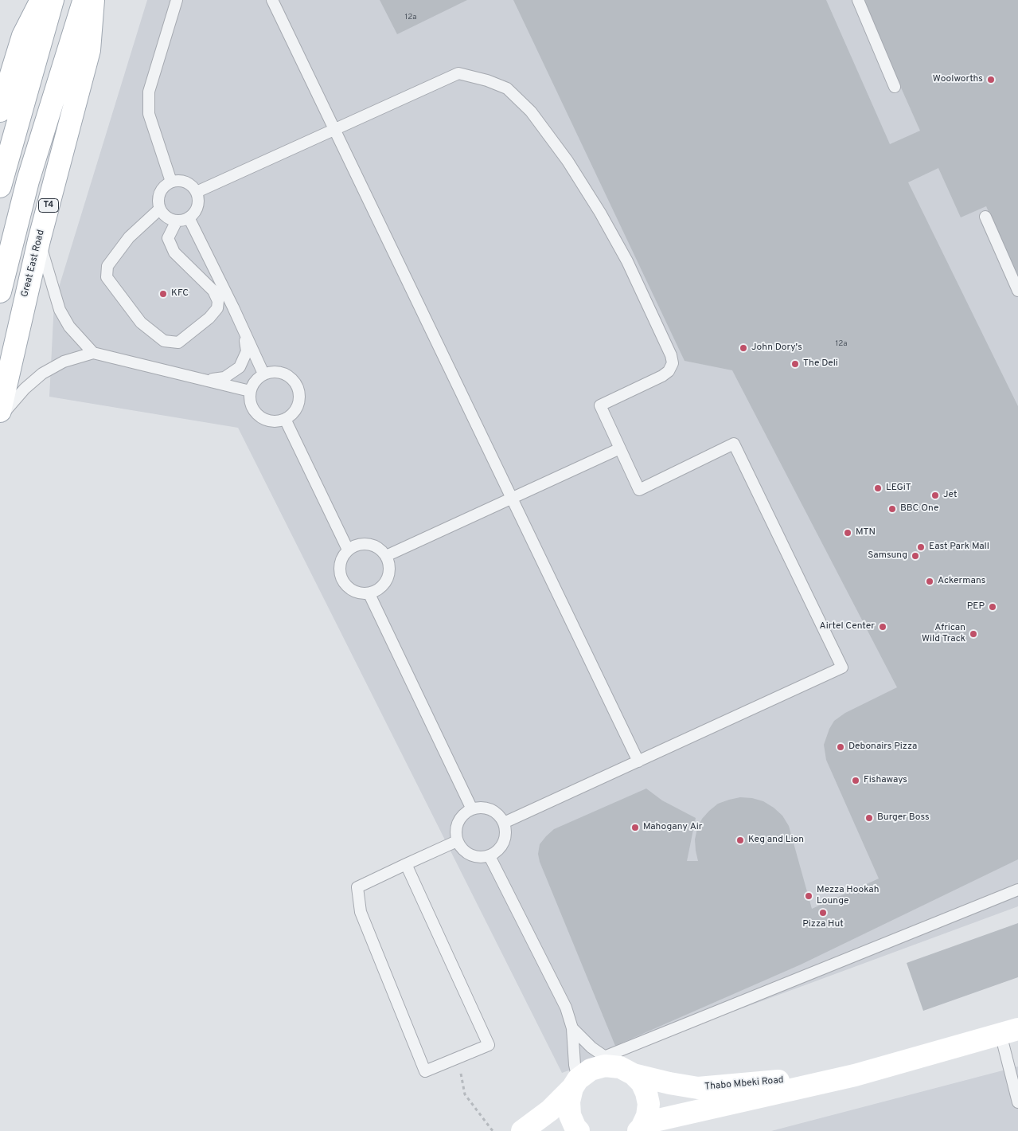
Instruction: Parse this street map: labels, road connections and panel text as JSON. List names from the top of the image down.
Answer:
{
  "streets": {
    "main road": ["T4", "Great East Road", "Thabo Mbeki Road"]
  },
  "places": [
    "Woolworths",
    "KFC",
    "John Dory's",
    "The Deli",
    "LEGiT",
    "Jet",
    "BBC One",
    "MTN",
    "East Park Mall",
    "Samsung",
    "Ackermans",
    "PEP",
    "Airtel Center",
    "African Wild Track",
    "Debonairs Pizza",
    "Fishaways",
    "Burger Boss",
    "Mahogany Air",
    "Keg and Lion",
    "Mezza Hookah Lounge",
    "Pizza Hut"
  ],
  "house_numbers": ["12a", "12a"]
}
